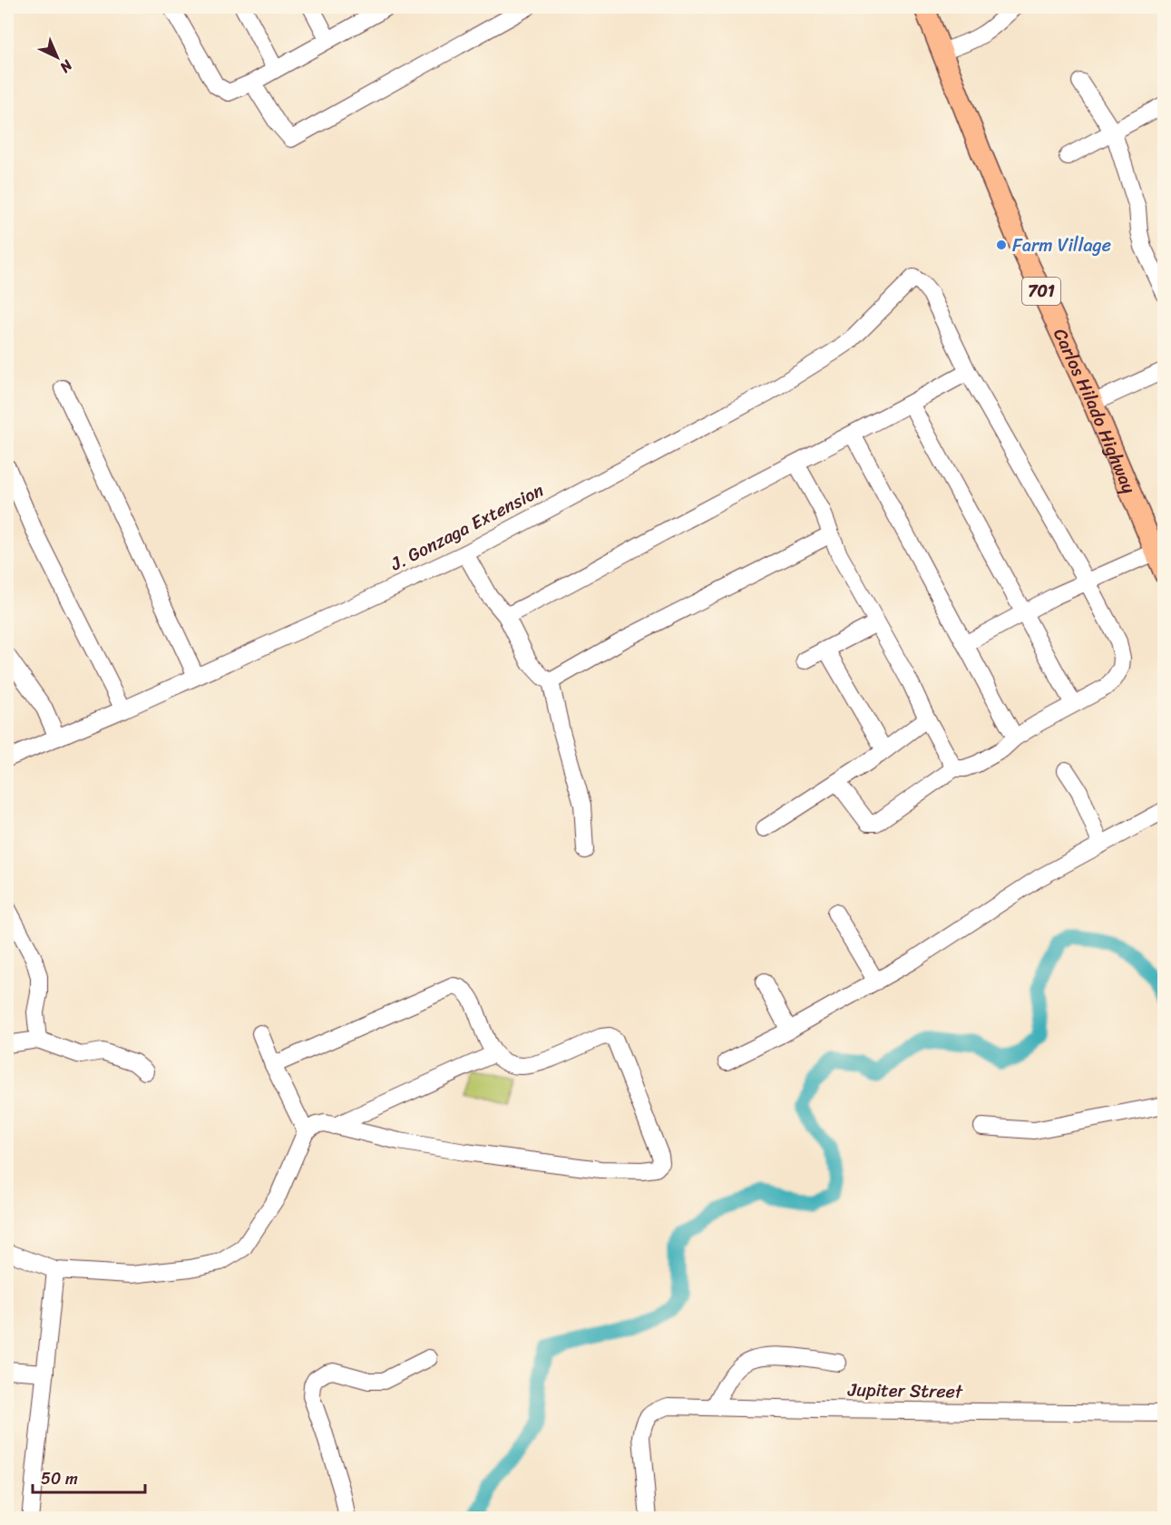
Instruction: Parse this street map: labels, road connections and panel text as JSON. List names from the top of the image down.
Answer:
{
  "streets": {
    "main road": ["701", "Carlos Hilado Highway"],
    "street": ["J. Gonzaga Extension", "Jupiter Street"]
  },
  "places": ["Farm Village"],
  "scale_bar": "50 m",
  "north": "bottom right"
}
